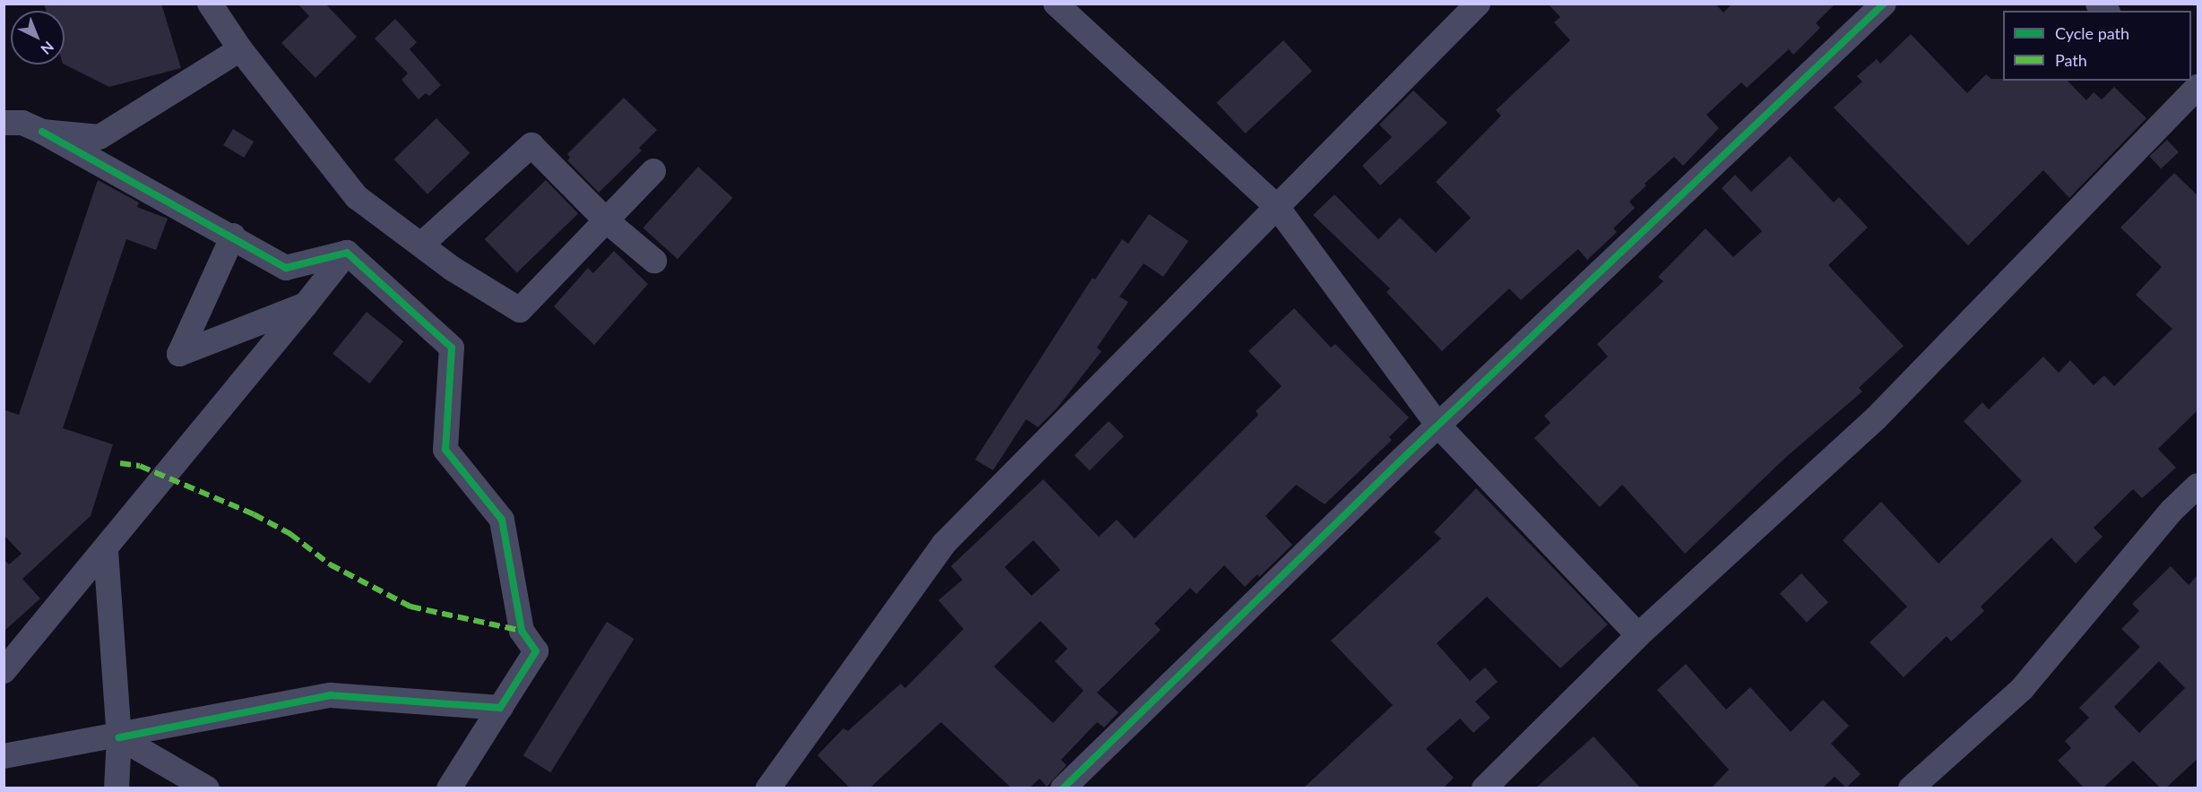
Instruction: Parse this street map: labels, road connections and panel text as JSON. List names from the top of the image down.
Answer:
{
  "legend": ["Cycle path", "Path"],
  "north": "bottom right"
}
